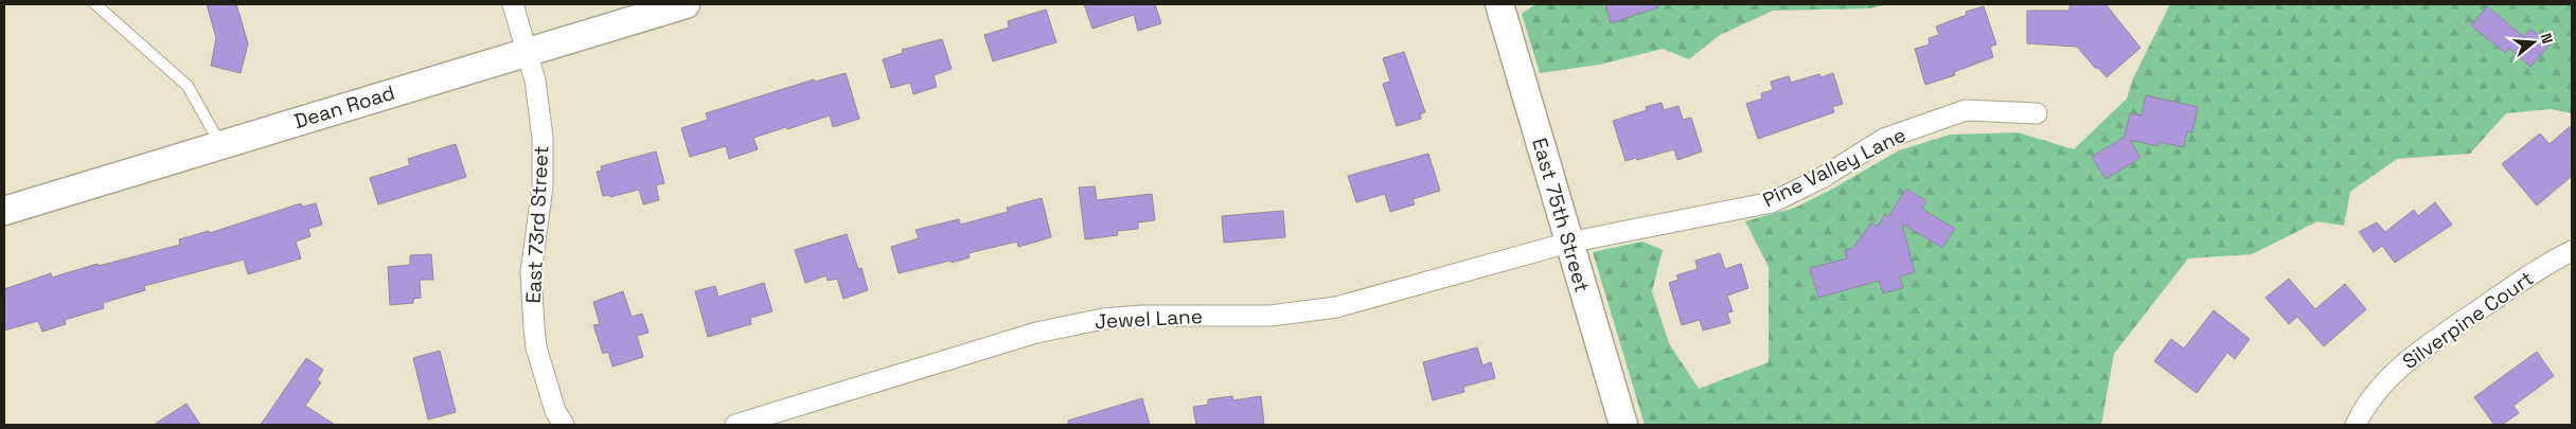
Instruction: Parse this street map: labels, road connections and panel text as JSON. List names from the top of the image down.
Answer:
{
  "streets": {
    "street": [
      "Dean Road",
      "Pine Valley Lane",
      "East 75th Street",
      "East 73rd Street",
      "Jewel Lane",
      "Silverpine Court"
    ]
  },
  "crossings": [
    ["Dean Road", "East 73rd Street"],
    ["Pine Valley Lane", "East 75th Street"],
    ["Pine Valley Lane", "Jewel Lane"],
    ["East 75th Street", "Jewel Lane"]
  ],
  "north": "right"
}
